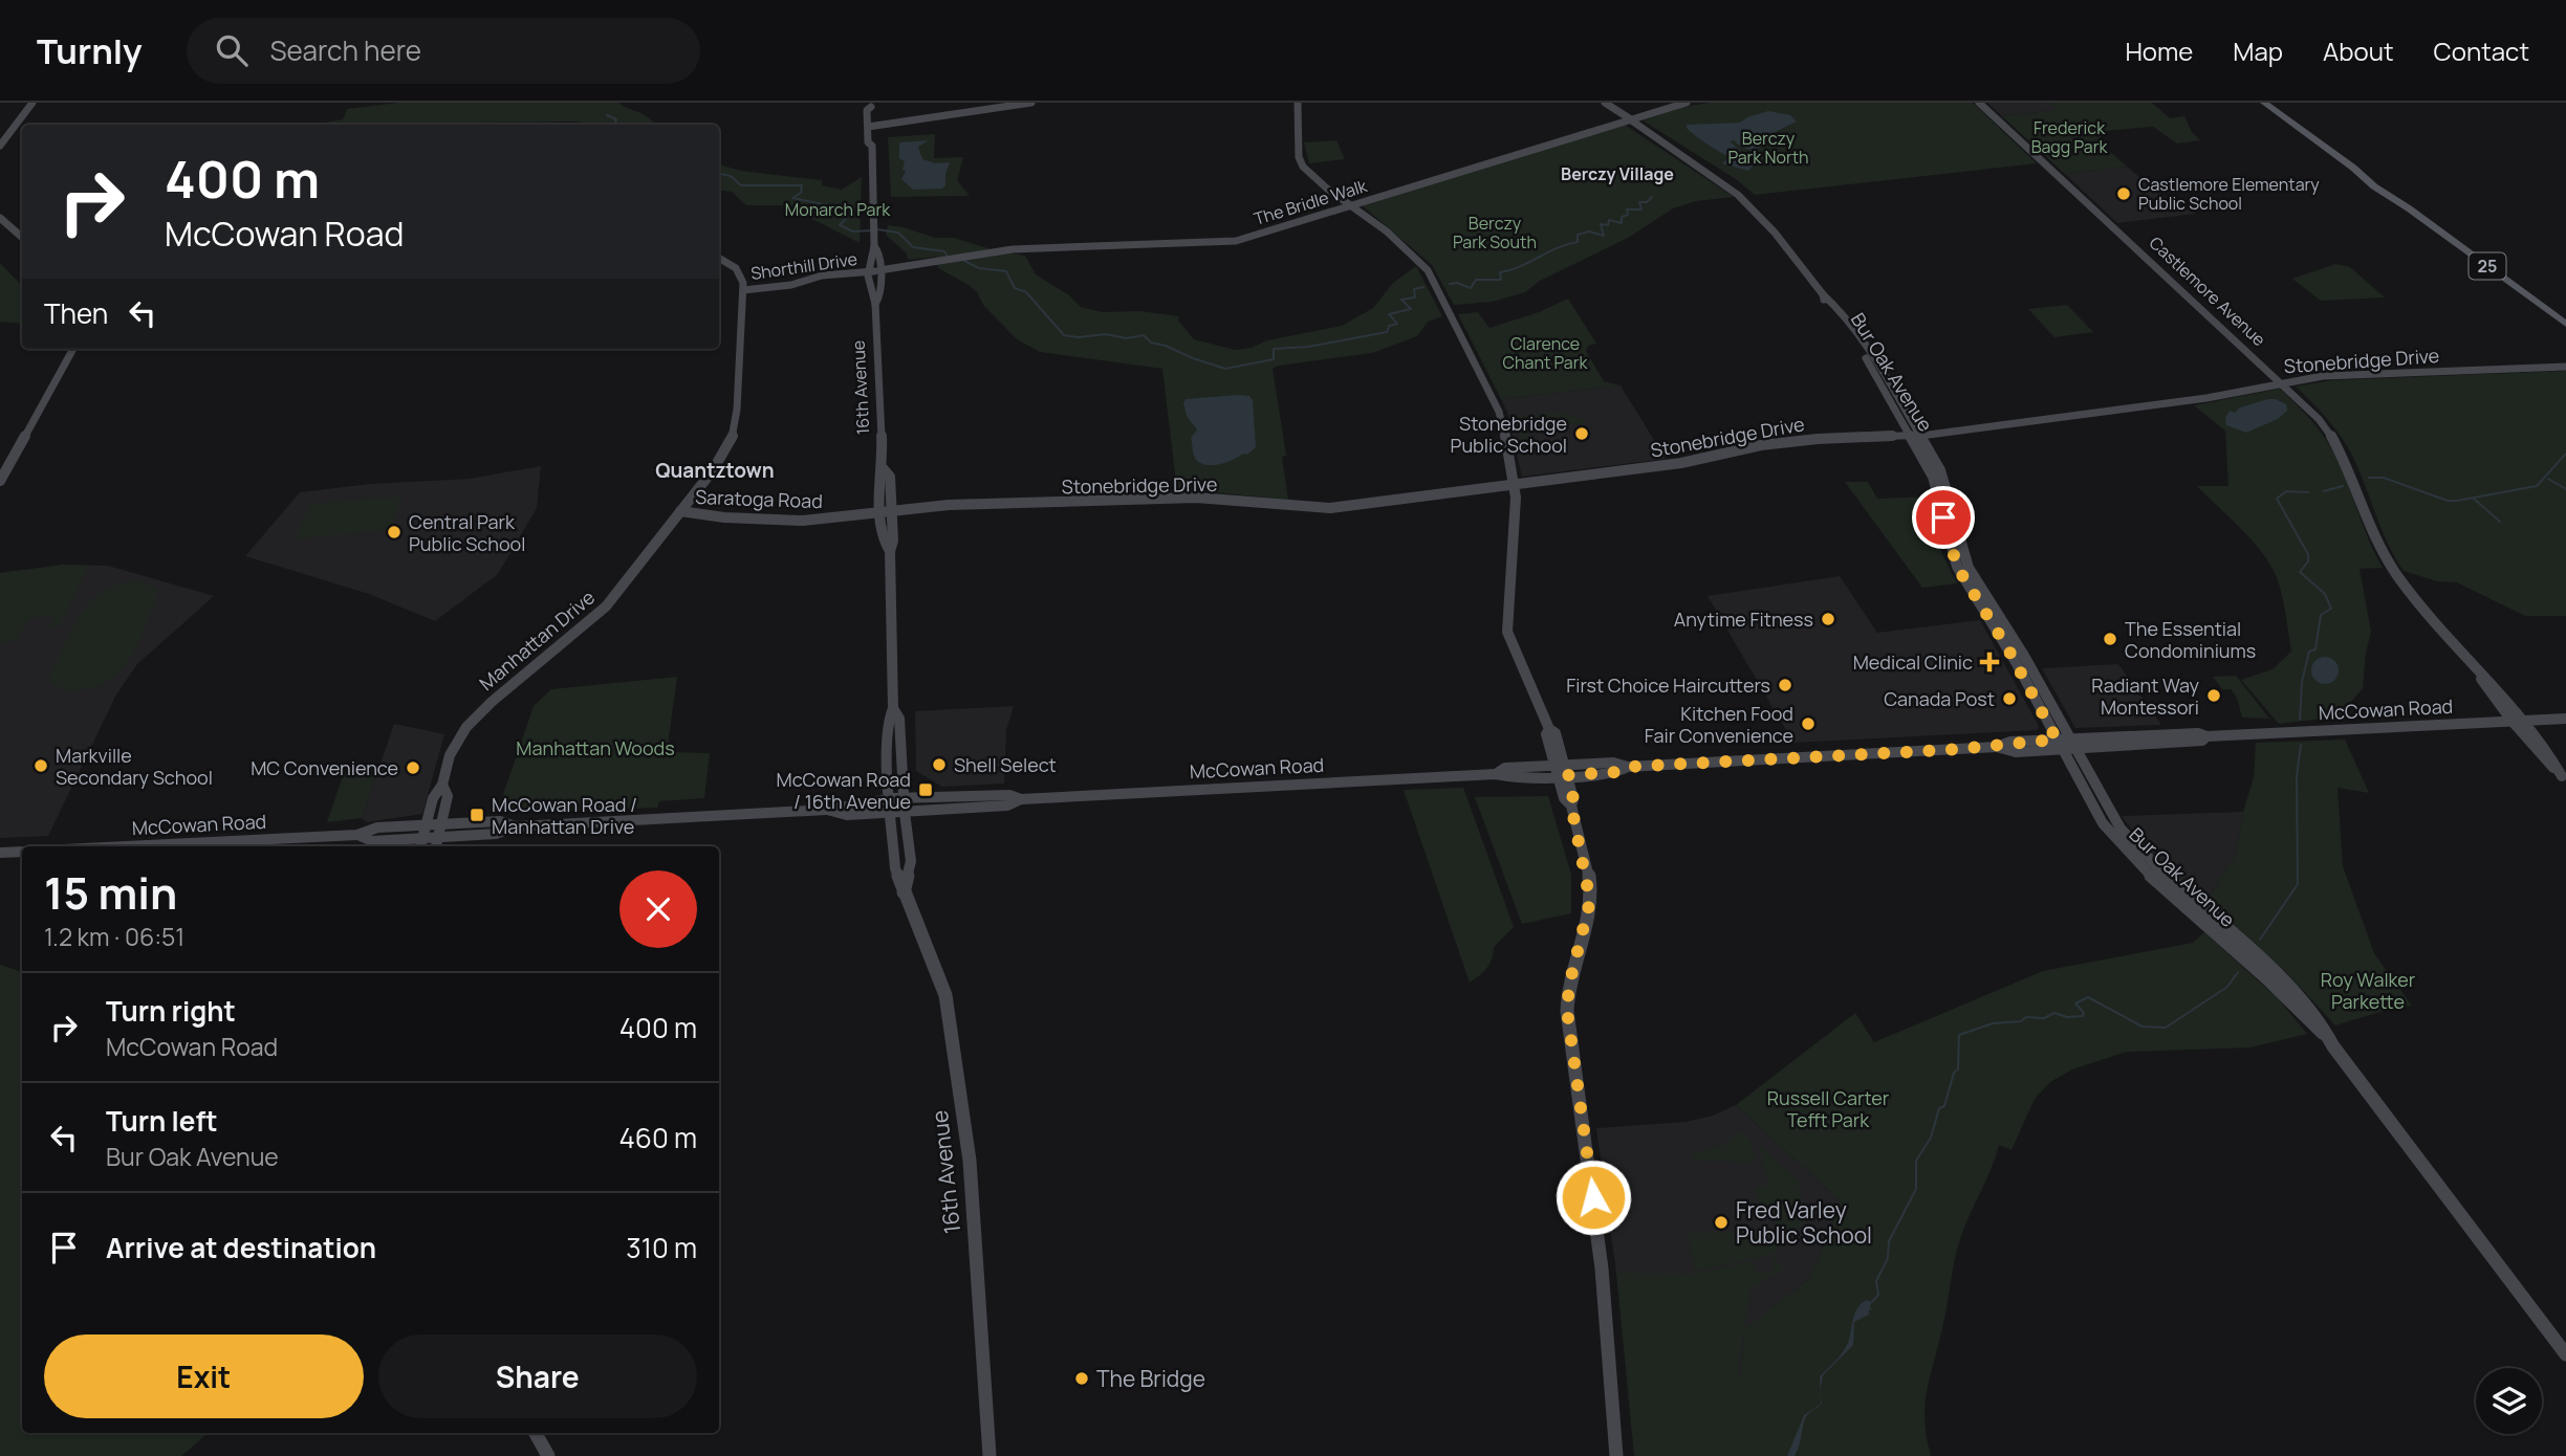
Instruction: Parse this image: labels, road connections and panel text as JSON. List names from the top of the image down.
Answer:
{
  "streets": {
    "main road": ["25"],
    "street": [
      "The Bridle Walk",
      "Shorthill Drive",
      "Castlemore Avenue",
      "Stonebridge Drive",
      "Bur Oak Avenue",
      "16th Avenue",
      "Saratoga Road",
      "Manhattan Drive",
      "McCowan Road"
    ]
  },
  "crossings": [
    ["The Bridle Walk", "Shorthill Drive"],
    ["The Bridle Walk", "Bur Oak Avenue"],
    ["The Bridle Walk", "16th Avenue"],
    ["Shorthill Drive", "16th Avenue"],
    ["Shorthill Drive", "Manhattan Drive"],
    ["Castlemore Avenue", "Stonebridge Drive"],
    ["Castlemore Avenue", "McCowan Road"],
    ["Stonebridge Drive", "Bur Oak Avenue"],
    ["Stonebridge Drive", "16th Avenue"],
    ["Stonebridge Drive", "Saratoga Road"],
    ["Bur Oak Avenue", "McCowan Road"],
    ["16th Avenue", "Saratoga Road"],
    ["16th Avenue", "McCowan Road"],
    ["Saratoga Road", "Manhattan Drive"],
    ["Manhattan Drive", "McCowan Road"]
  ],
  "districts": ["Berczy Village", "Quantztown"],
  "parks": [
    "Frederick Bagg Park",
    "Berczy Park North",
    "Monarch Park",
    "Berczy Park South",
    "Clarence Chant Park",
    "Manhattan Woods",
    "Roy Walker Parkette",
    "Russell Carter Tefft Park"
  ],
  "places": {
    "other": [
      "Castlemore Elementary Public School",
      "Stonebridge Public School",
      "Central Park Public School",
      "Anytime Fitness",
      "The Essential Condominiums",
      "First Choice Haircutters",
      "Radiant Way Montessori",
      "Canada Post",
      "Kitchen Food Fair Convenience",
      "Shell Select",
      "Markville Secondary School",
      "MC Convenience",
      "Fred Varley Public School",
      "The Bridge"
    ],
    "health": ["Medical Clinic"],
    "transit": ["McCowan Road / 16th Avenue", "McCowan Road / Manhattan Drive"]
  },
  "page": {
    "header": "Turnly",
    "search": "Search here",
    "nav": [
      "Home",
      "Map",
      "About",
      "Contact"
    ],
    "turn": ["400 m", "McCowan Road"],
    "then": "Then",
    "heading": ["15 min", "1.2 km · 06:51"],
    "list": [
      {
        "name": "Turn right",
        "note": "McCowan Road",
        "value": "400 m"
      },
      {
        "name": "Turn left",
        "note": "Bur Oak Avenue",
        "value": "460 m"
      },
      {
        "name": "Arrive at destination",
        "value": "310 m"
      }
    ],
    "buttons": ["Exit", "Share"]
  }
}
